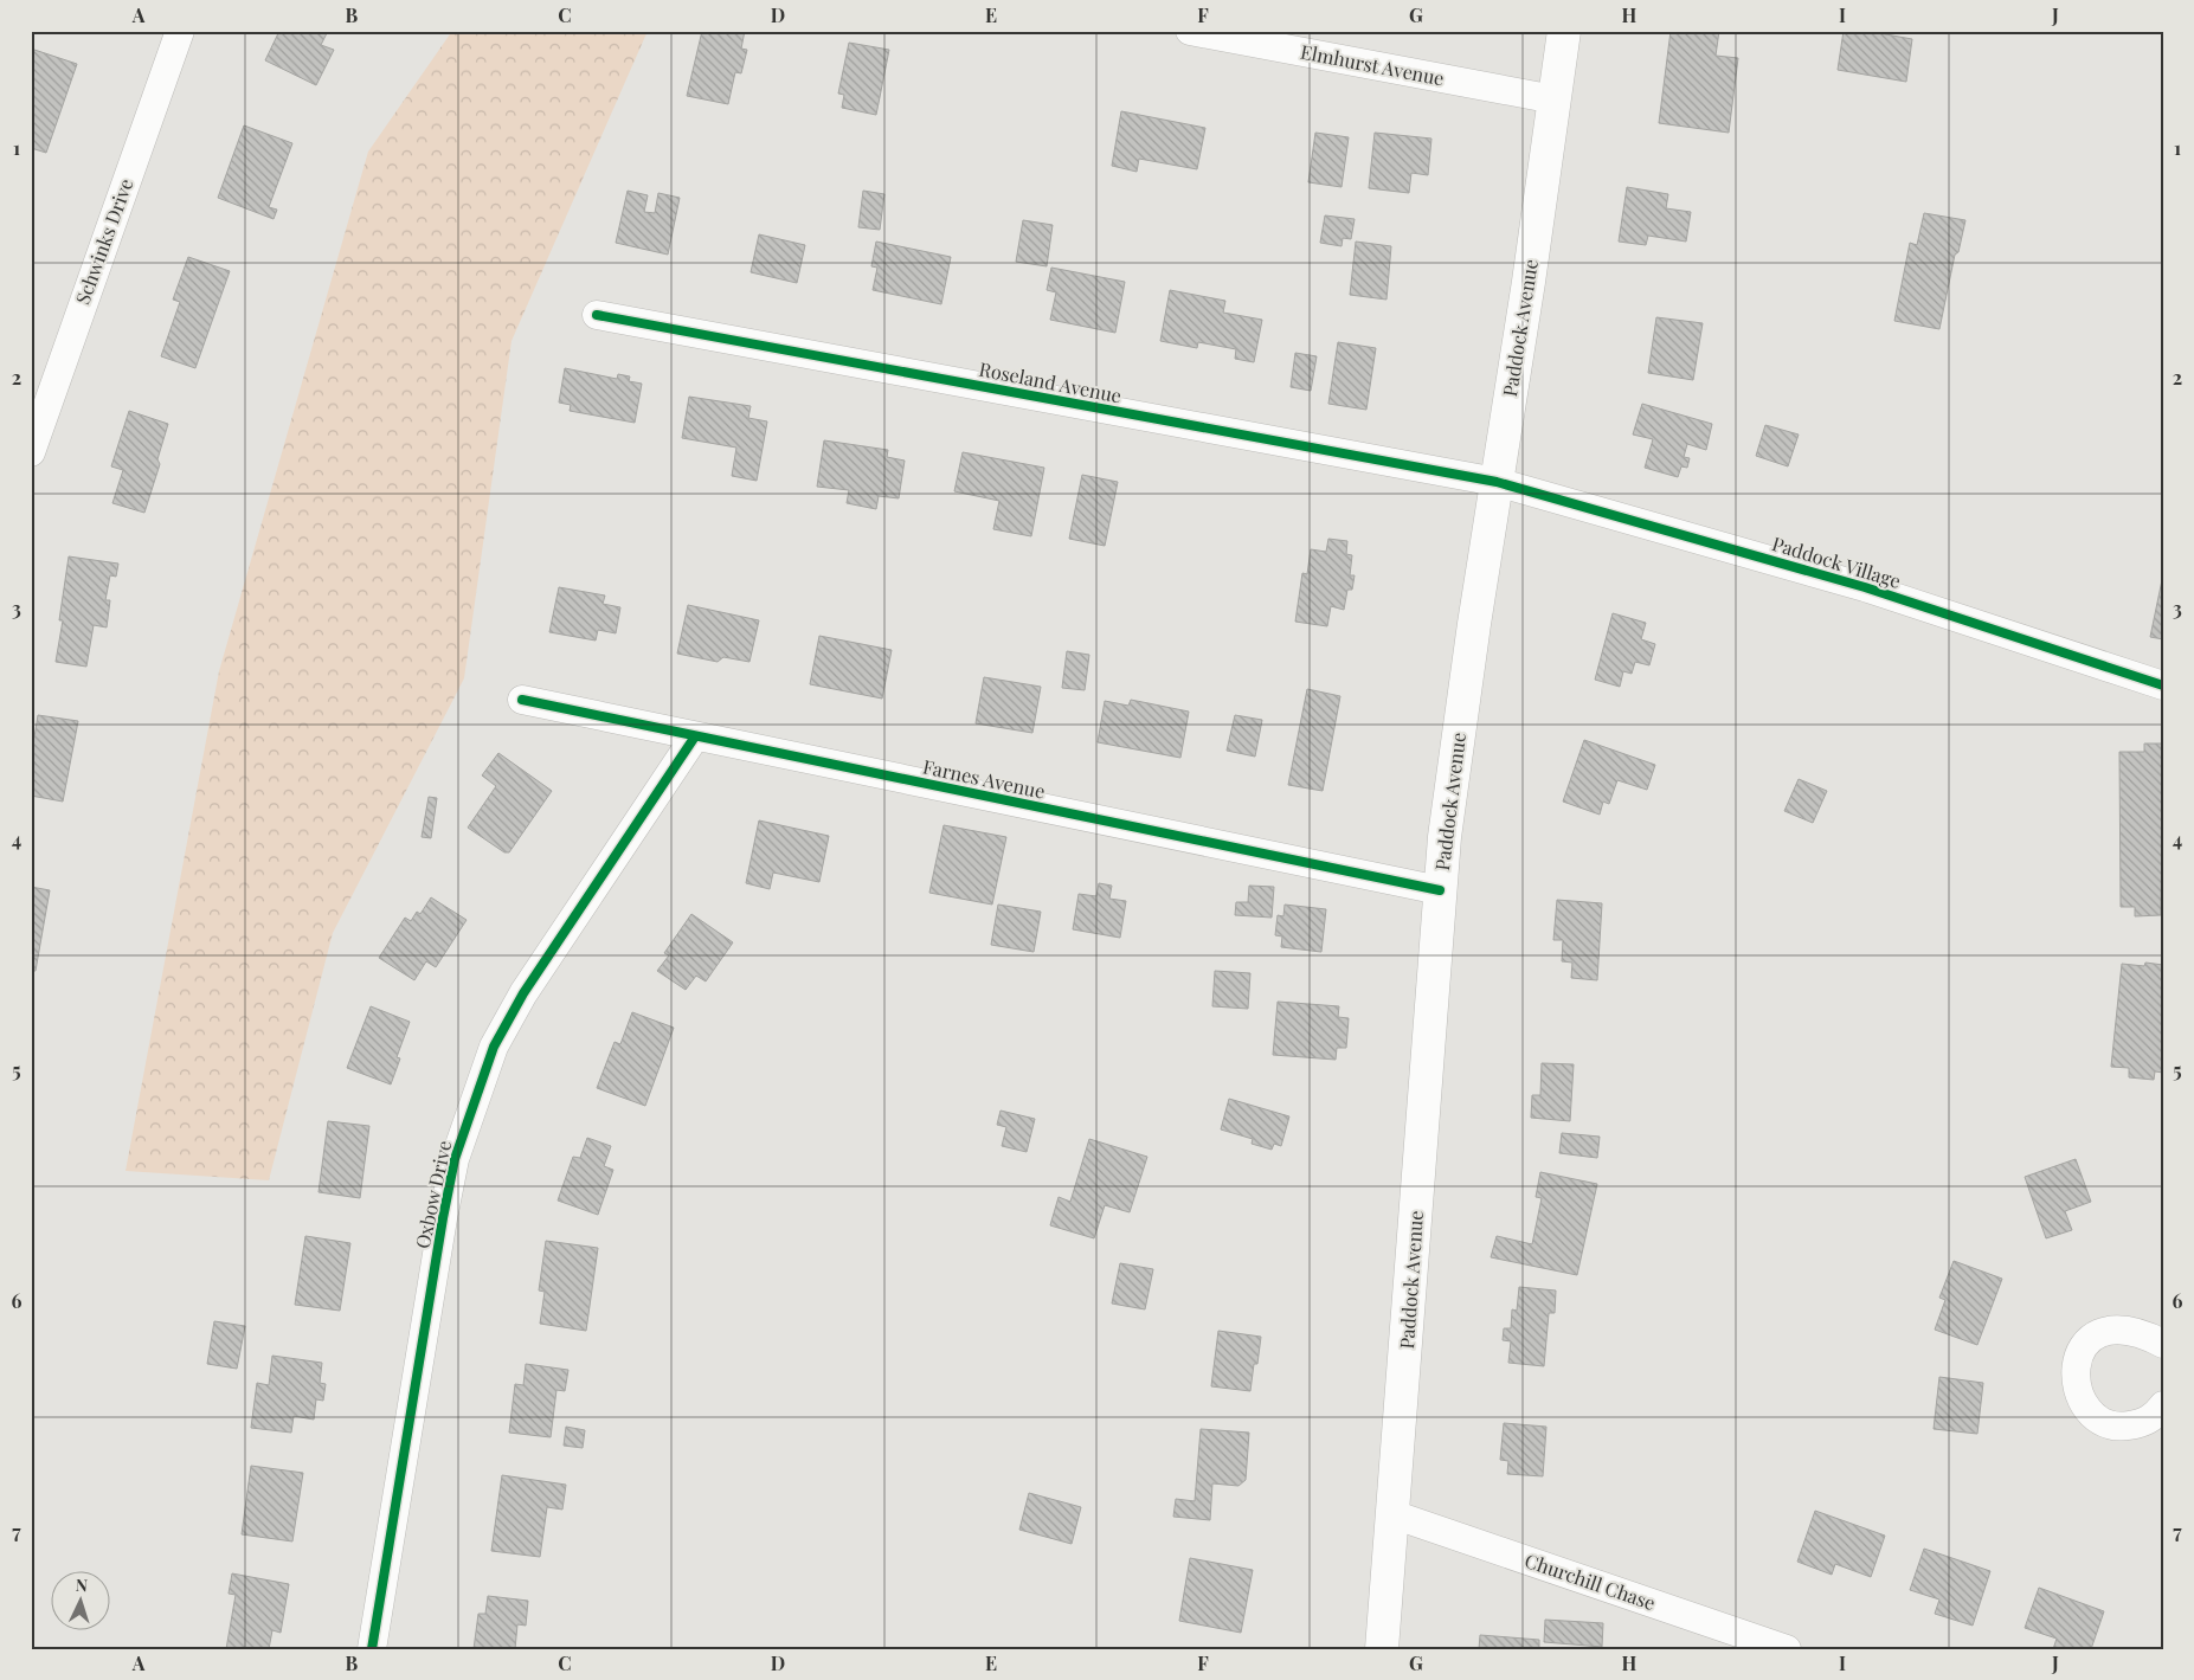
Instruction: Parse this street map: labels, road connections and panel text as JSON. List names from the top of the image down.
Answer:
{
  "streets": {
    "main road": ["Paddock Avenue"],
    "street": [
      "Elmhurst Avenue",
      "Schwinks Drive",
      "Roseland Avenue",
      "Paddock Village",
      "Farnes Avenue",
      "Oxbow Drive",
      "Churchill Chase"
    ]
  },
  "crossings": [
    ["Elmhurst Avenue", "Paddock Avenue"],
    ["Paddock Avenue", "Roseland Avenue"],
    ["Paddock Avenue", "Paddock Village"],
    ["Paddock Avenue", "Farnes Avenue"],
    ["Paddock Avenue", "Churchill Chase"],
    ["Roseland Avenue", "Paddock Village"],
    ["Farnes Avenue", "Oxbow Drive"]
  ],
  "north": "top",
  "grid": {
    "columns": [
      "A",
      "B",
      "C",
      "D",
      "E",
      "F",
      "G",
      "H",
      "I",
      "J"
    ],
    "rows": [
      "1",
      "2",
      "3",
      "4",
      "5",
      "6",
      "7"
    ]
  }
}
